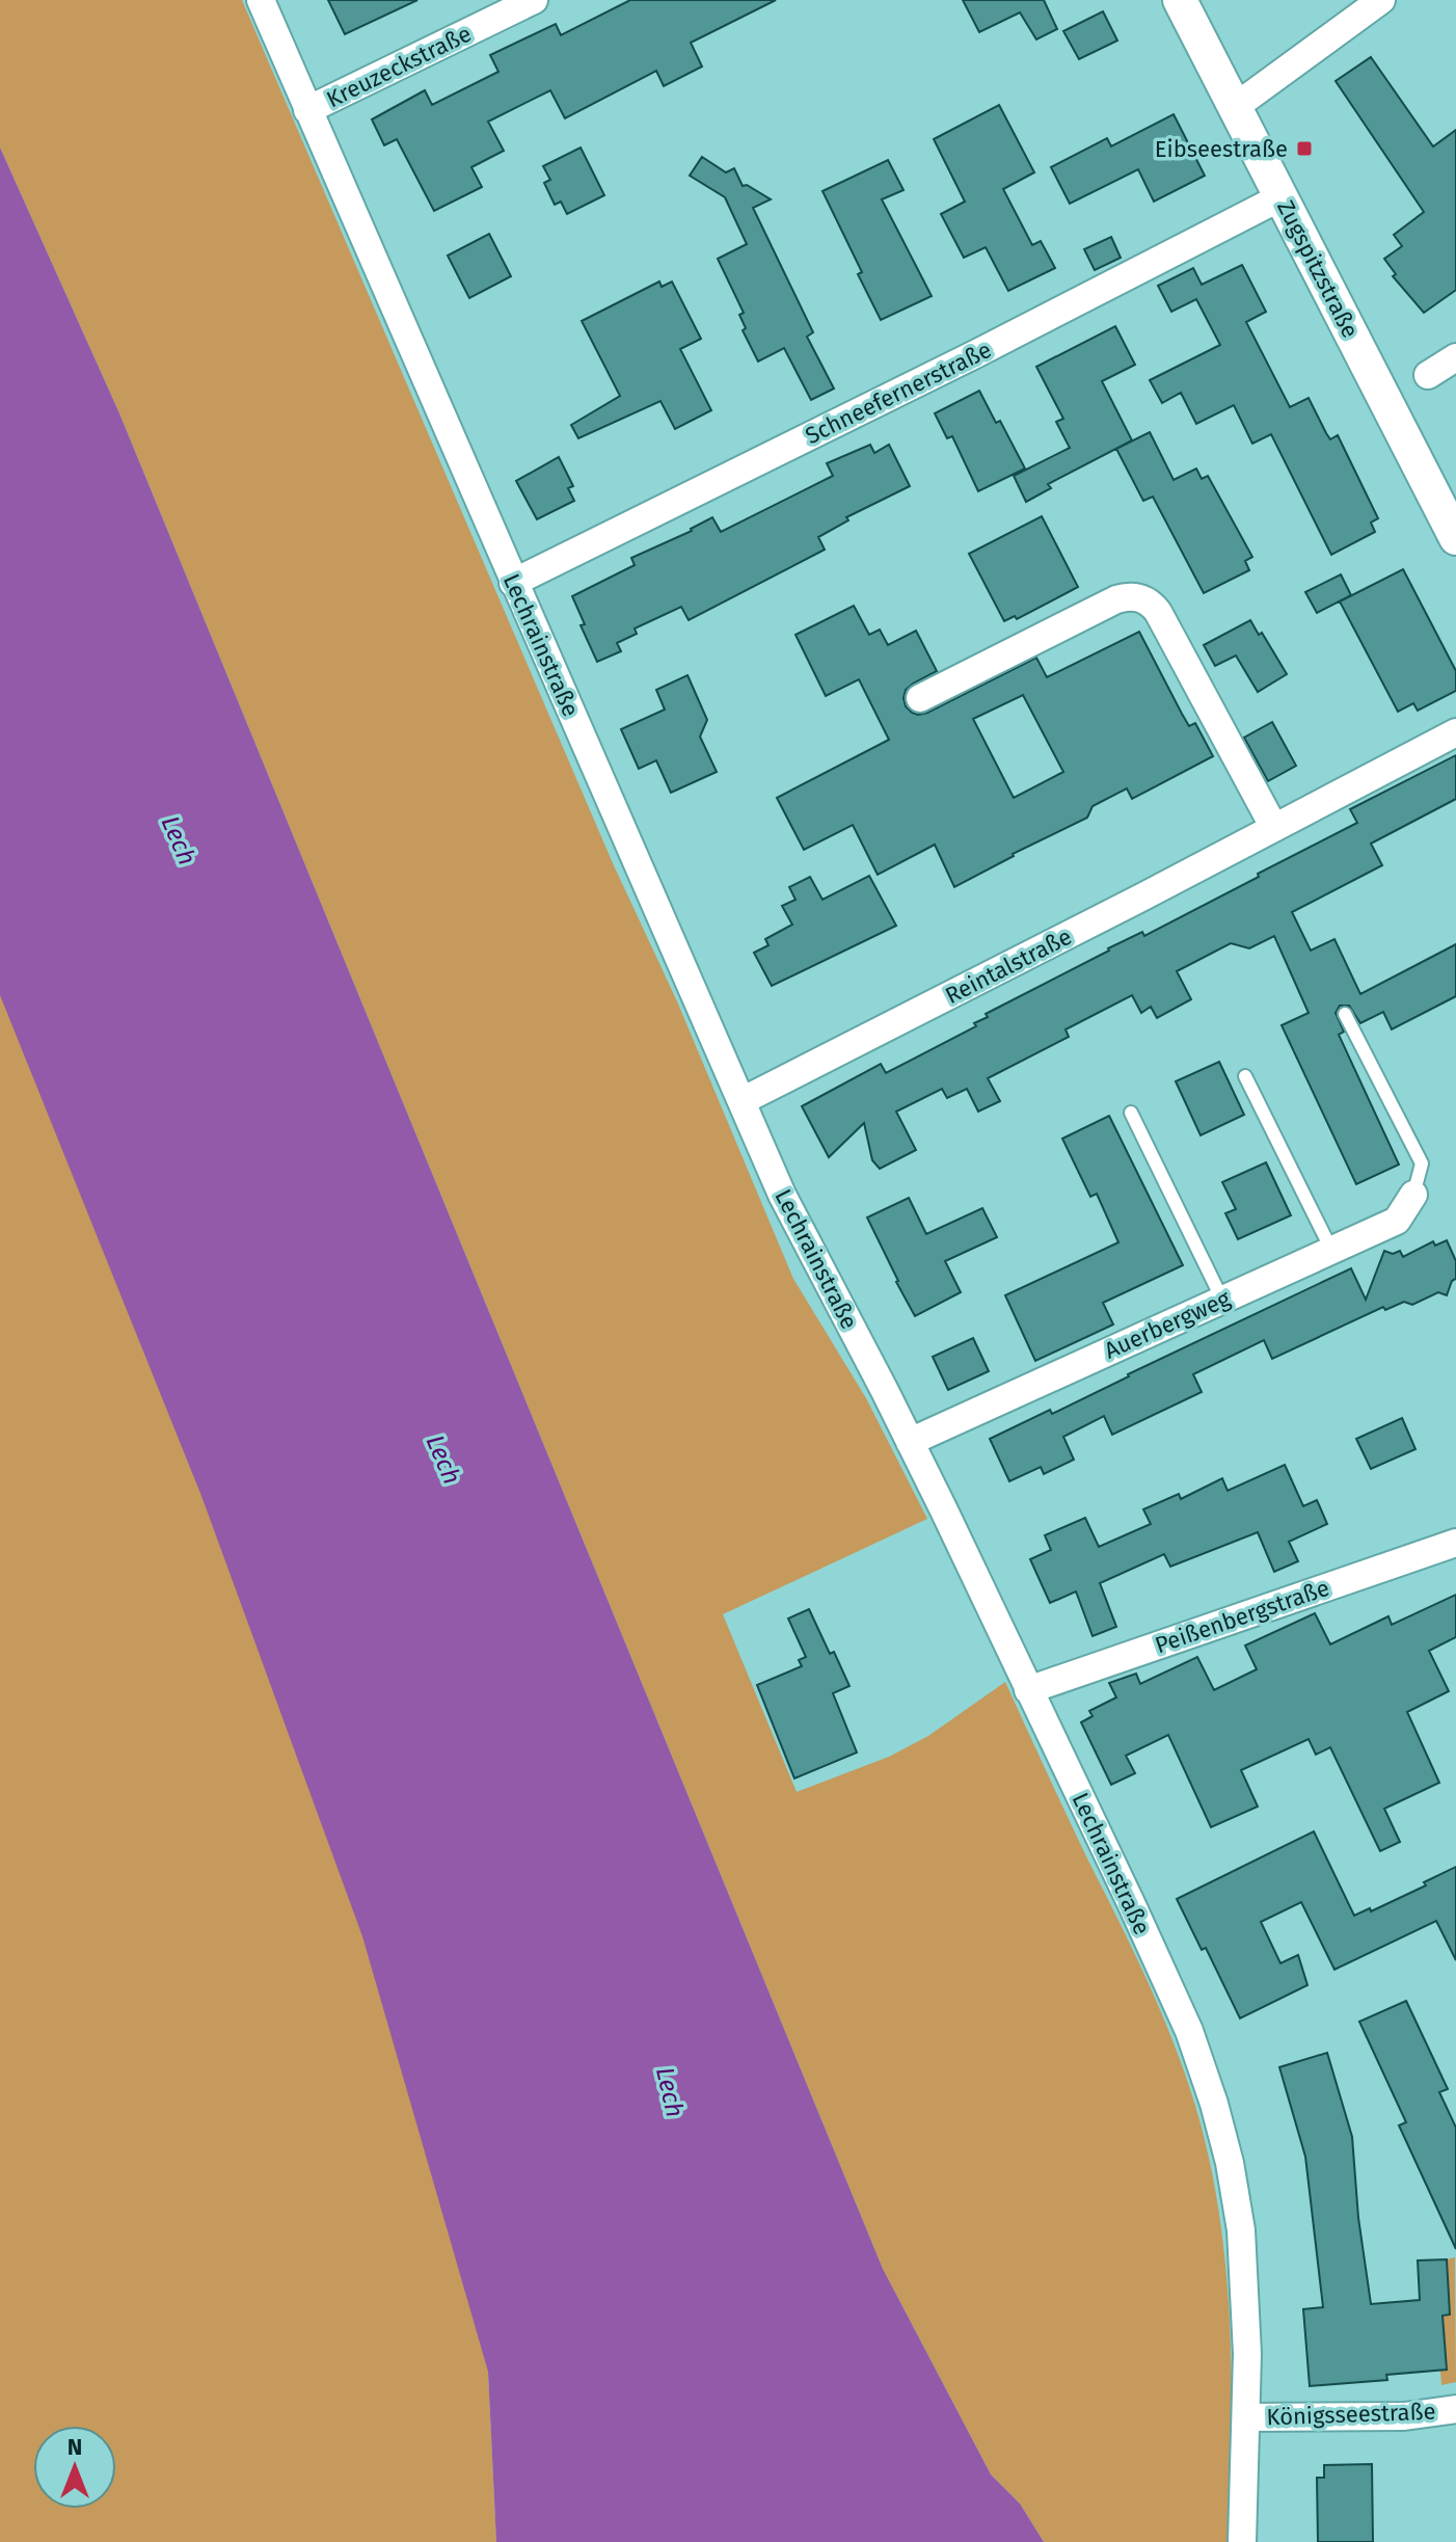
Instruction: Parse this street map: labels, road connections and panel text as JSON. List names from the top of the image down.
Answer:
{
  "streets": {
    "street": [
      "Kreuzeckstraße",
      "Zugspitzstraße",
      "Schneefernerstraße",
      "Lechrainstraße",
      "Reintalstraße",
      "Auerbergweg",
      "Peißenbergstraße",
      "Königsseestraße"
    ]
  },
  "crossings": [
    ["Kreuzeckstraße", "Lechrainstraße"],
    ["Zugspitzstraße", "Schneefernerstraße"],
    ["Schneefernerstraße", "Lechrainstraße"],
    ["Lechrainstraße", "Reintalstraße"],
    ["Lechrainstraße", "Auerbergweg"],
    ["Lechrainstraße", "Peißenbergstraße"],
    ["Lechrainstraße", "Königsseestraße"]
  ],
  "water": ["Lech"],
  "places": {
    "transit": ["Eibseestraße"]
  },
  "north": "top"
}
